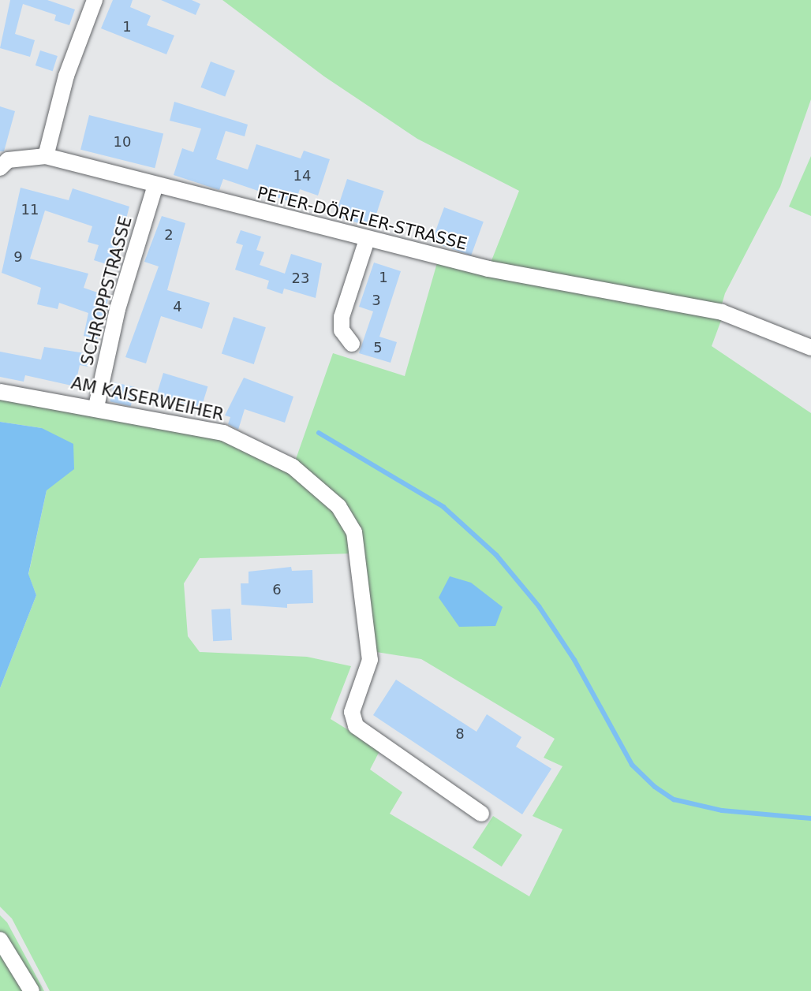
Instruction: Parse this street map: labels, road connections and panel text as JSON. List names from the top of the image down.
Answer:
{
  "streets": {
    "street": ["PETER-DÖRFLER-STRASSE", "SCHROPPSTRASSE", "AM KAISERWEIHER"]
  },
  "crossings": [
    ["PETER-DÖRFLER-STRASSE", "SCHROPPSTRASSE"],
    ["SCHROPPSTRASSE", "AM KAISERWEIHER"]
  ],
  "house_numbers": [
    "1",
    "10",
    "14",
    "11",
    "2",
    "9",
    "1",
    "23",
    "3",
    "4",
    "5",
    "6",
    "8"
  ]
}
